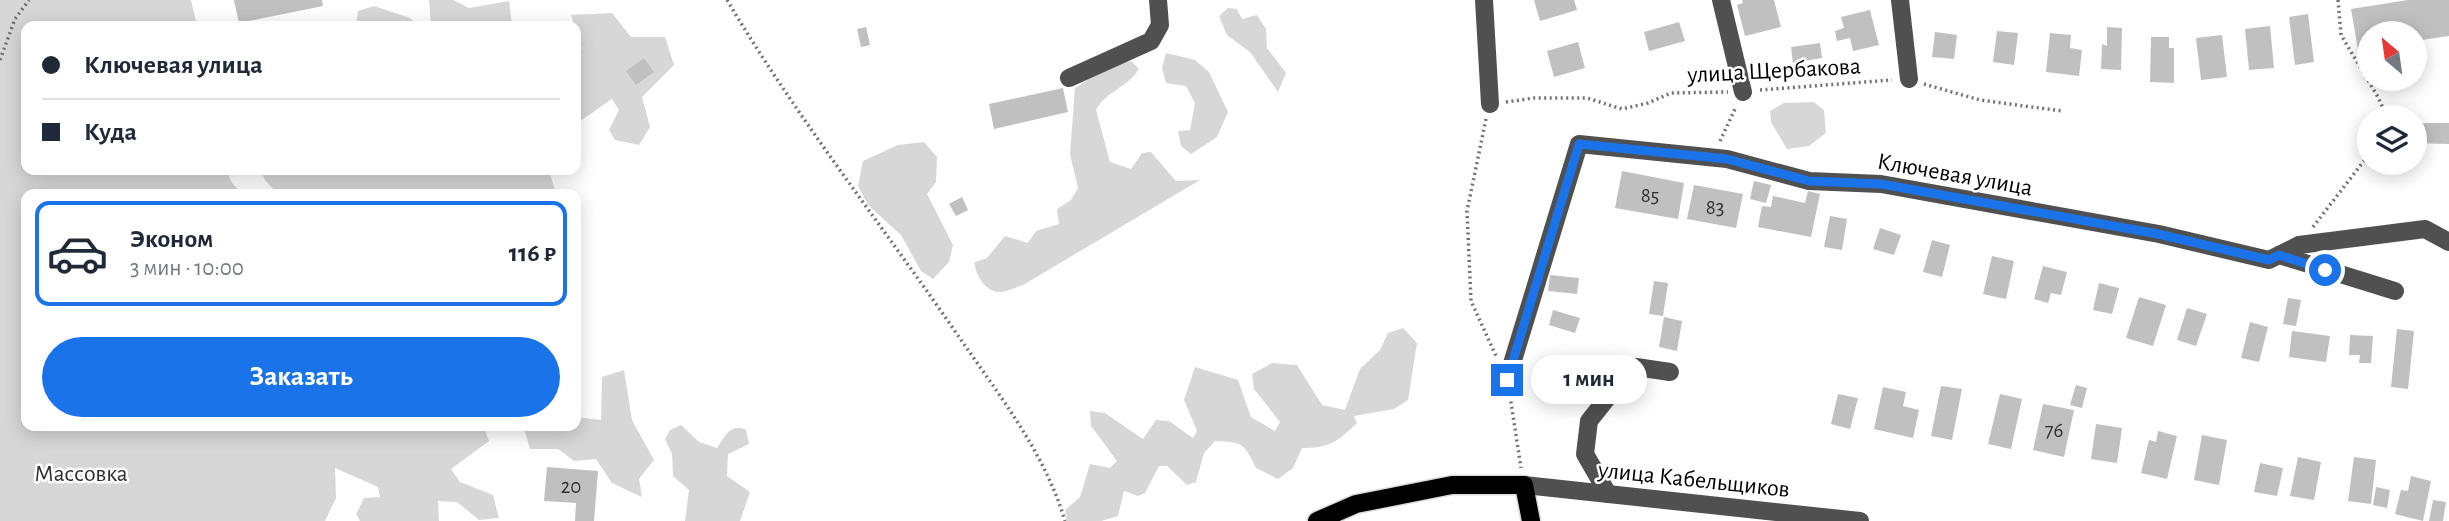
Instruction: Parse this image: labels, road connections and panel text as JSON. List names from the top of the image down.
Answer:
{
  "streets": {
    "street": ["Ключевая улица", "улица Кабельщиков"],
    "path": ["улица Щербакова"]
  },
  "parks": ["Массовка"],
  "house_numbers": [
    "85",
    "83",
    "76",
    "20"
  ],
  "north": "top left",
  "page": {
    "banner": ["Ключевая улица", "Куда"],
    "list": [
      {
        "name": "Эконом",
        "note": "3 мин · 10:00",
        "value": "116 ₽"
      }
    ],
    "buttons": "Заказать",
    "bubble": "1 мин"
  }
}
